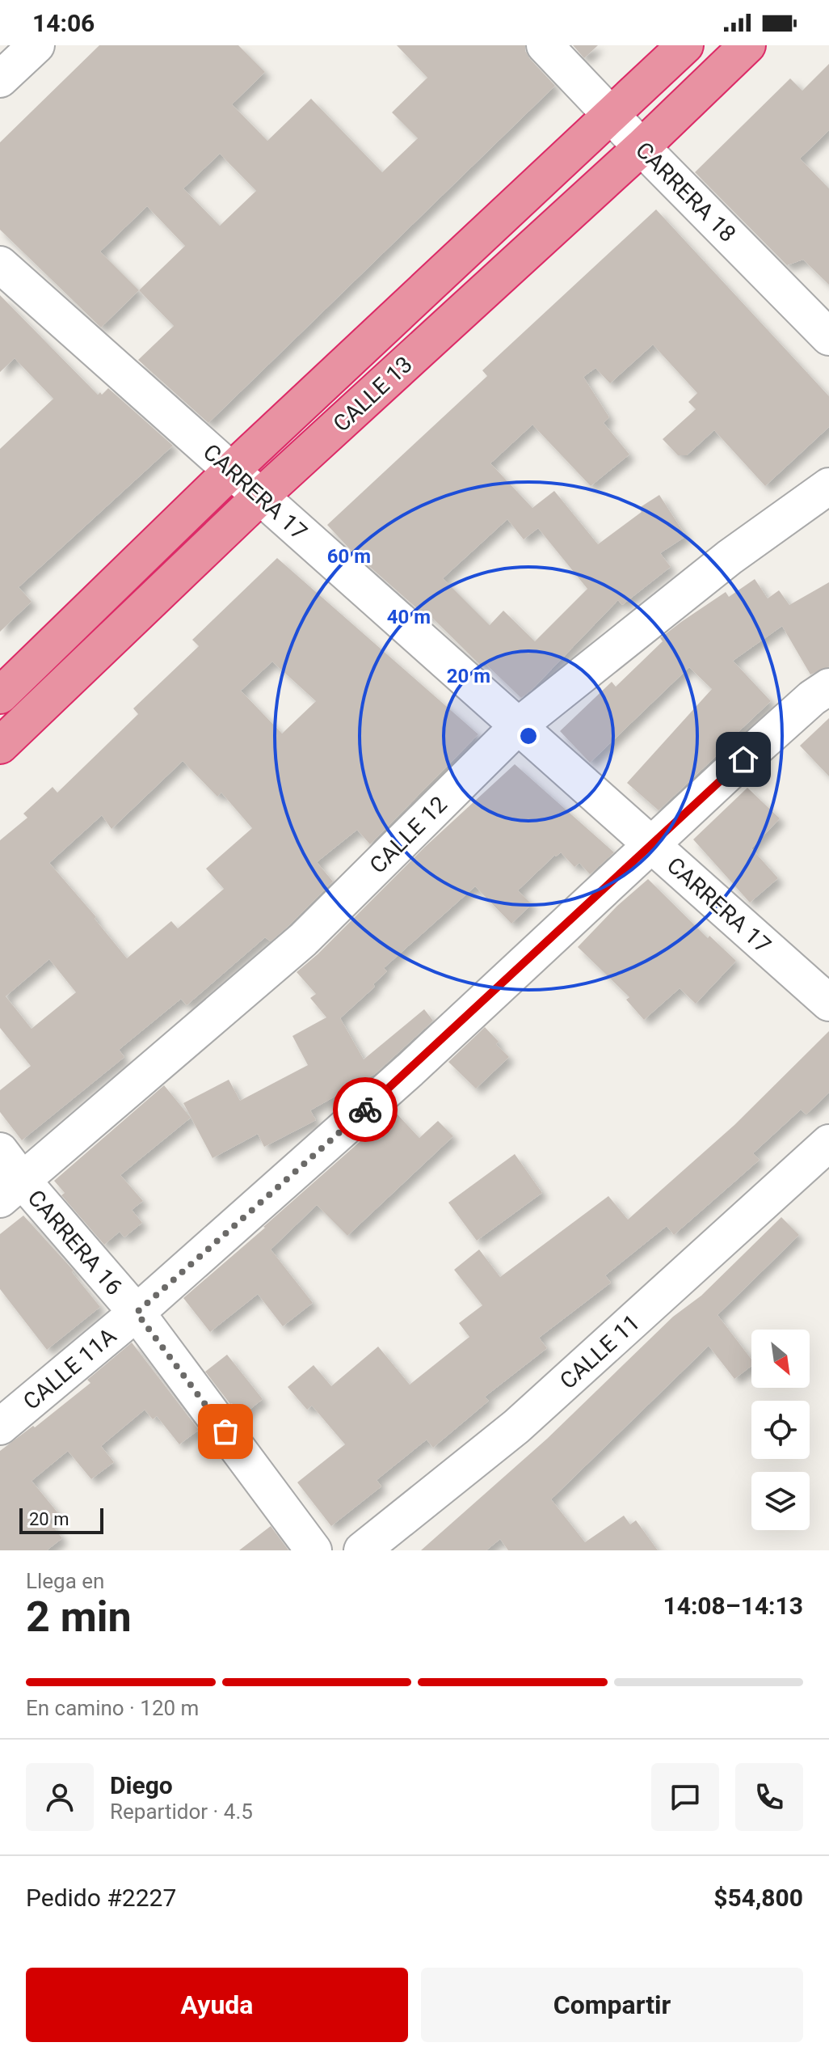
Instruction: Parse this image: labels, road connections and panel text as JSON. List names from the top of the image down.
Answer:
{
  "streets": {
    "highway": ["CALLE 13"],
    "street": [
      "CARRERA 18",
      "CARRERA 17",
      "CALLE 12",
      "CARRERA 16",
      "CALLE 11",
      "CALLE 11A"
    ]
  },
  "crossings": [
    ["CARRERA 18", "CALLE 13"],
    ["CALLE 13", "CARRERA 17"],
    ["CARRERA 17", "CALLE 12"],
    ["CARRERA 17", "CALLE 11A"],
    ["CALLE 12", "CARRERA 16"],
    ["CARRERA 16", "CALLE 11A"]
  ],
  "scale_bar": "20 m",
  "north": "bottom right",
  "page": {
    "status": "14:06",
    "scale": "20 m",
    "heading": ["2 min", "Llega en", "14:08–14:13"],
    "panel": [
      "Diego",
      "Repartidor · 4.5",
      "Pedido #2227",
      "$54,800"
    ],
    "bar": "En camino · 120 m",
    "buttons": ["Ayuda", "Compartir"]
  },
  "rings": ["60 m", "40 m", "20 m"]
}
